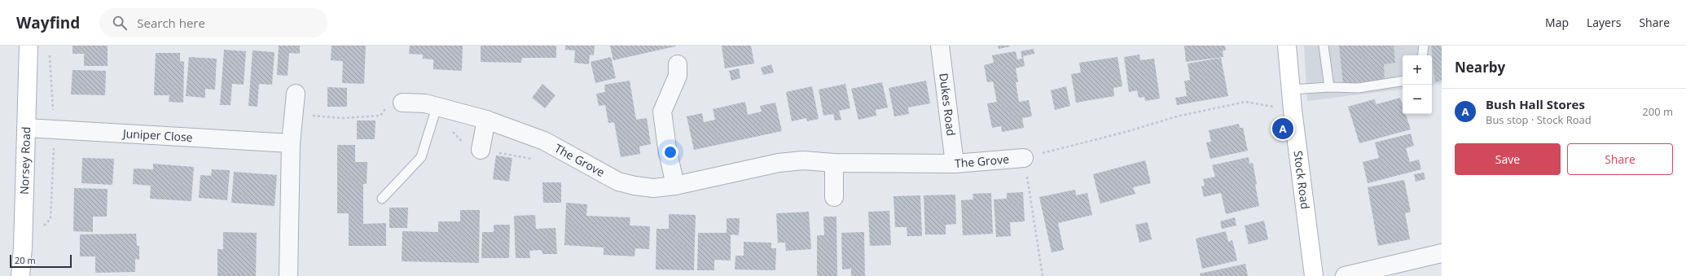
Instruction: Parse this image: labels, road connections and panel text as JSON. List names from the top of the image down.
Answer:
{
  "streets": {
    "street": [
      "Dukes Road",
      "Juniper Close",
      "The Grove",
      "Norsey Road",
      "Stock Road"
    ]
  },
  "crossings": [
    ["Dukes Road", "The Grove"],
    ["Juniper Close", "Norsey Road"],
    ["The Grove", "Stock Road"]
  ],
  "scale_bar": "20 m",
  "page": {
    "header": "Wayfind",
    "search": "Search here",
    "nav": ["Map", "Layers", "Share"],
    "heading": "Nearby",
    "map_buttons": ["+", "−"],
    "list": [
      {
        "mark": "A",
        "name": "Bush Hall Stores",
        "note": "Bus stop · Stock Road",
        "value": "200 m"
      }
    ],
    "pins": "A",
    "buttons": ["Save", "Share"],
    "scale": "20 m"
  }
}
